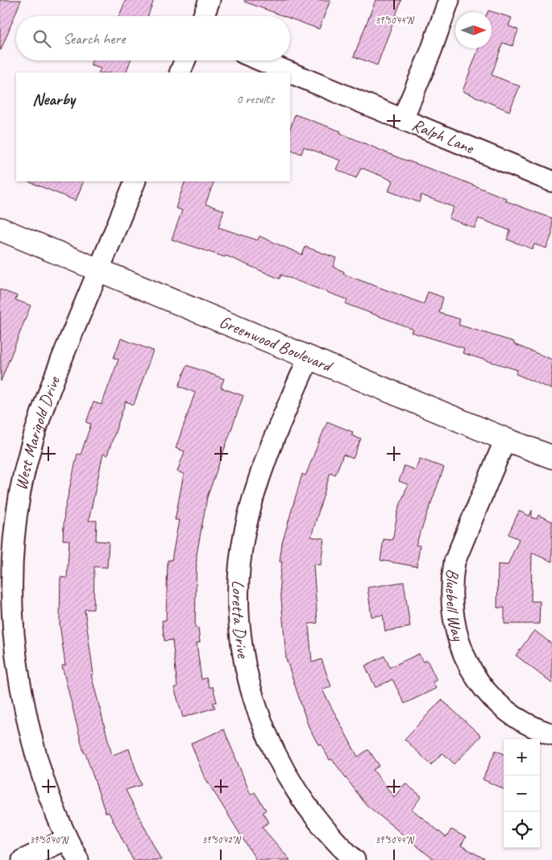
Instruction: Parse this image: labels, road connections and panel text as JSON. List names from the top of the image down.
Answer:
{
  "streets": {
    "street": [
      "Ralph Lane",
      "Greenwood Boulevard",
      "West Marigold Drive",
      "Bluebell Way",
      "Loretta Drive"
    ]
  },
  "crossings": [
    ["Greenwood Boulevard", "West Marigold Drive"],
    ["Greenwood Boulevard", "Bluebell Way"],
    ["Greenwood Boulevard", "Loretta Drive"]
  ],
  "north": "right",
  "page": {
    "search": "Search here",
    "heading": ["Nearby", "0 results"],
    "map_buttons": ["+", "−"]
  },
  "coordinates": ["39°50'44\"N", "39°50'40\"N", "39°50'42\"N"]
}
